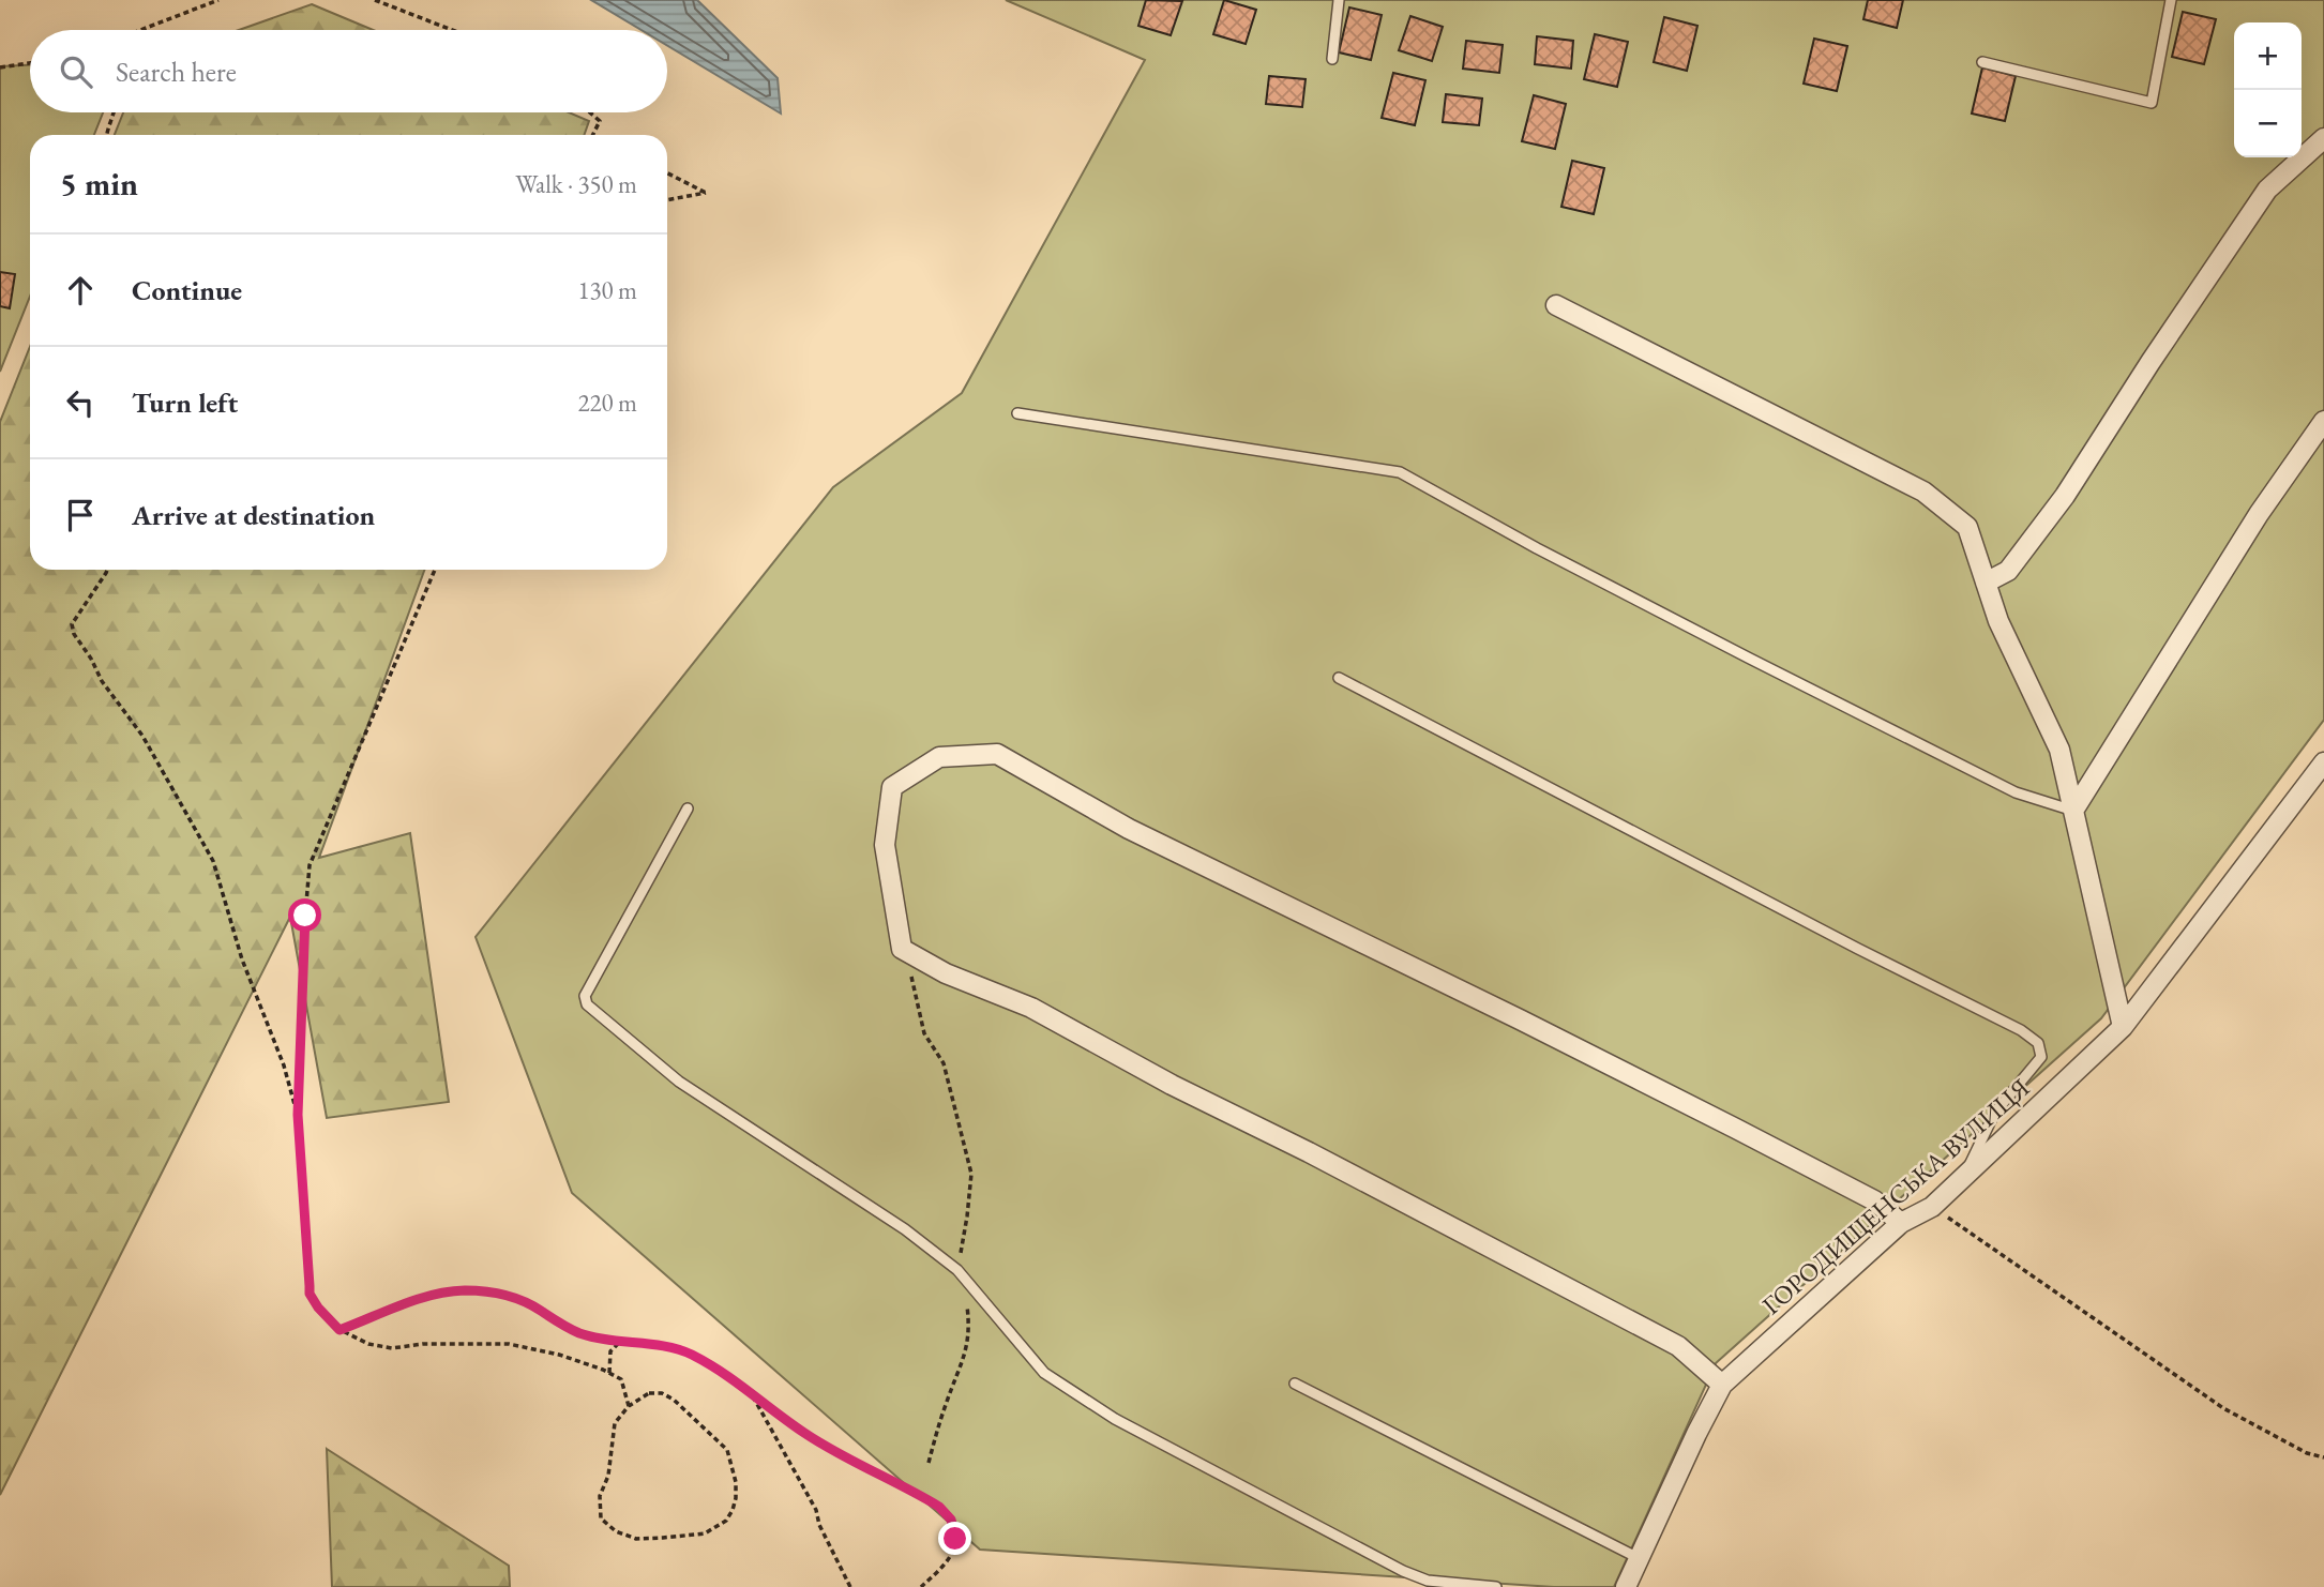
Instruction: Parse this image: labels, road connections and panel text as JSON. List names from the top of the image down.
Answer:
{
  "streets": {
    "street": ["ГОРОДИЩЕНСЬКА ВУЛИЦЯ"]
  },
  "page": {
    "map_buttons": ["+", "−"],
    "search": "Search here",
    "heading": ["5 min", "Walk · 350 m"],
    "list": [
      ["Continue", "130 m"],
      ["Turn left", "220 m"],
      "Arrive at destination"
    ]
  }
}
